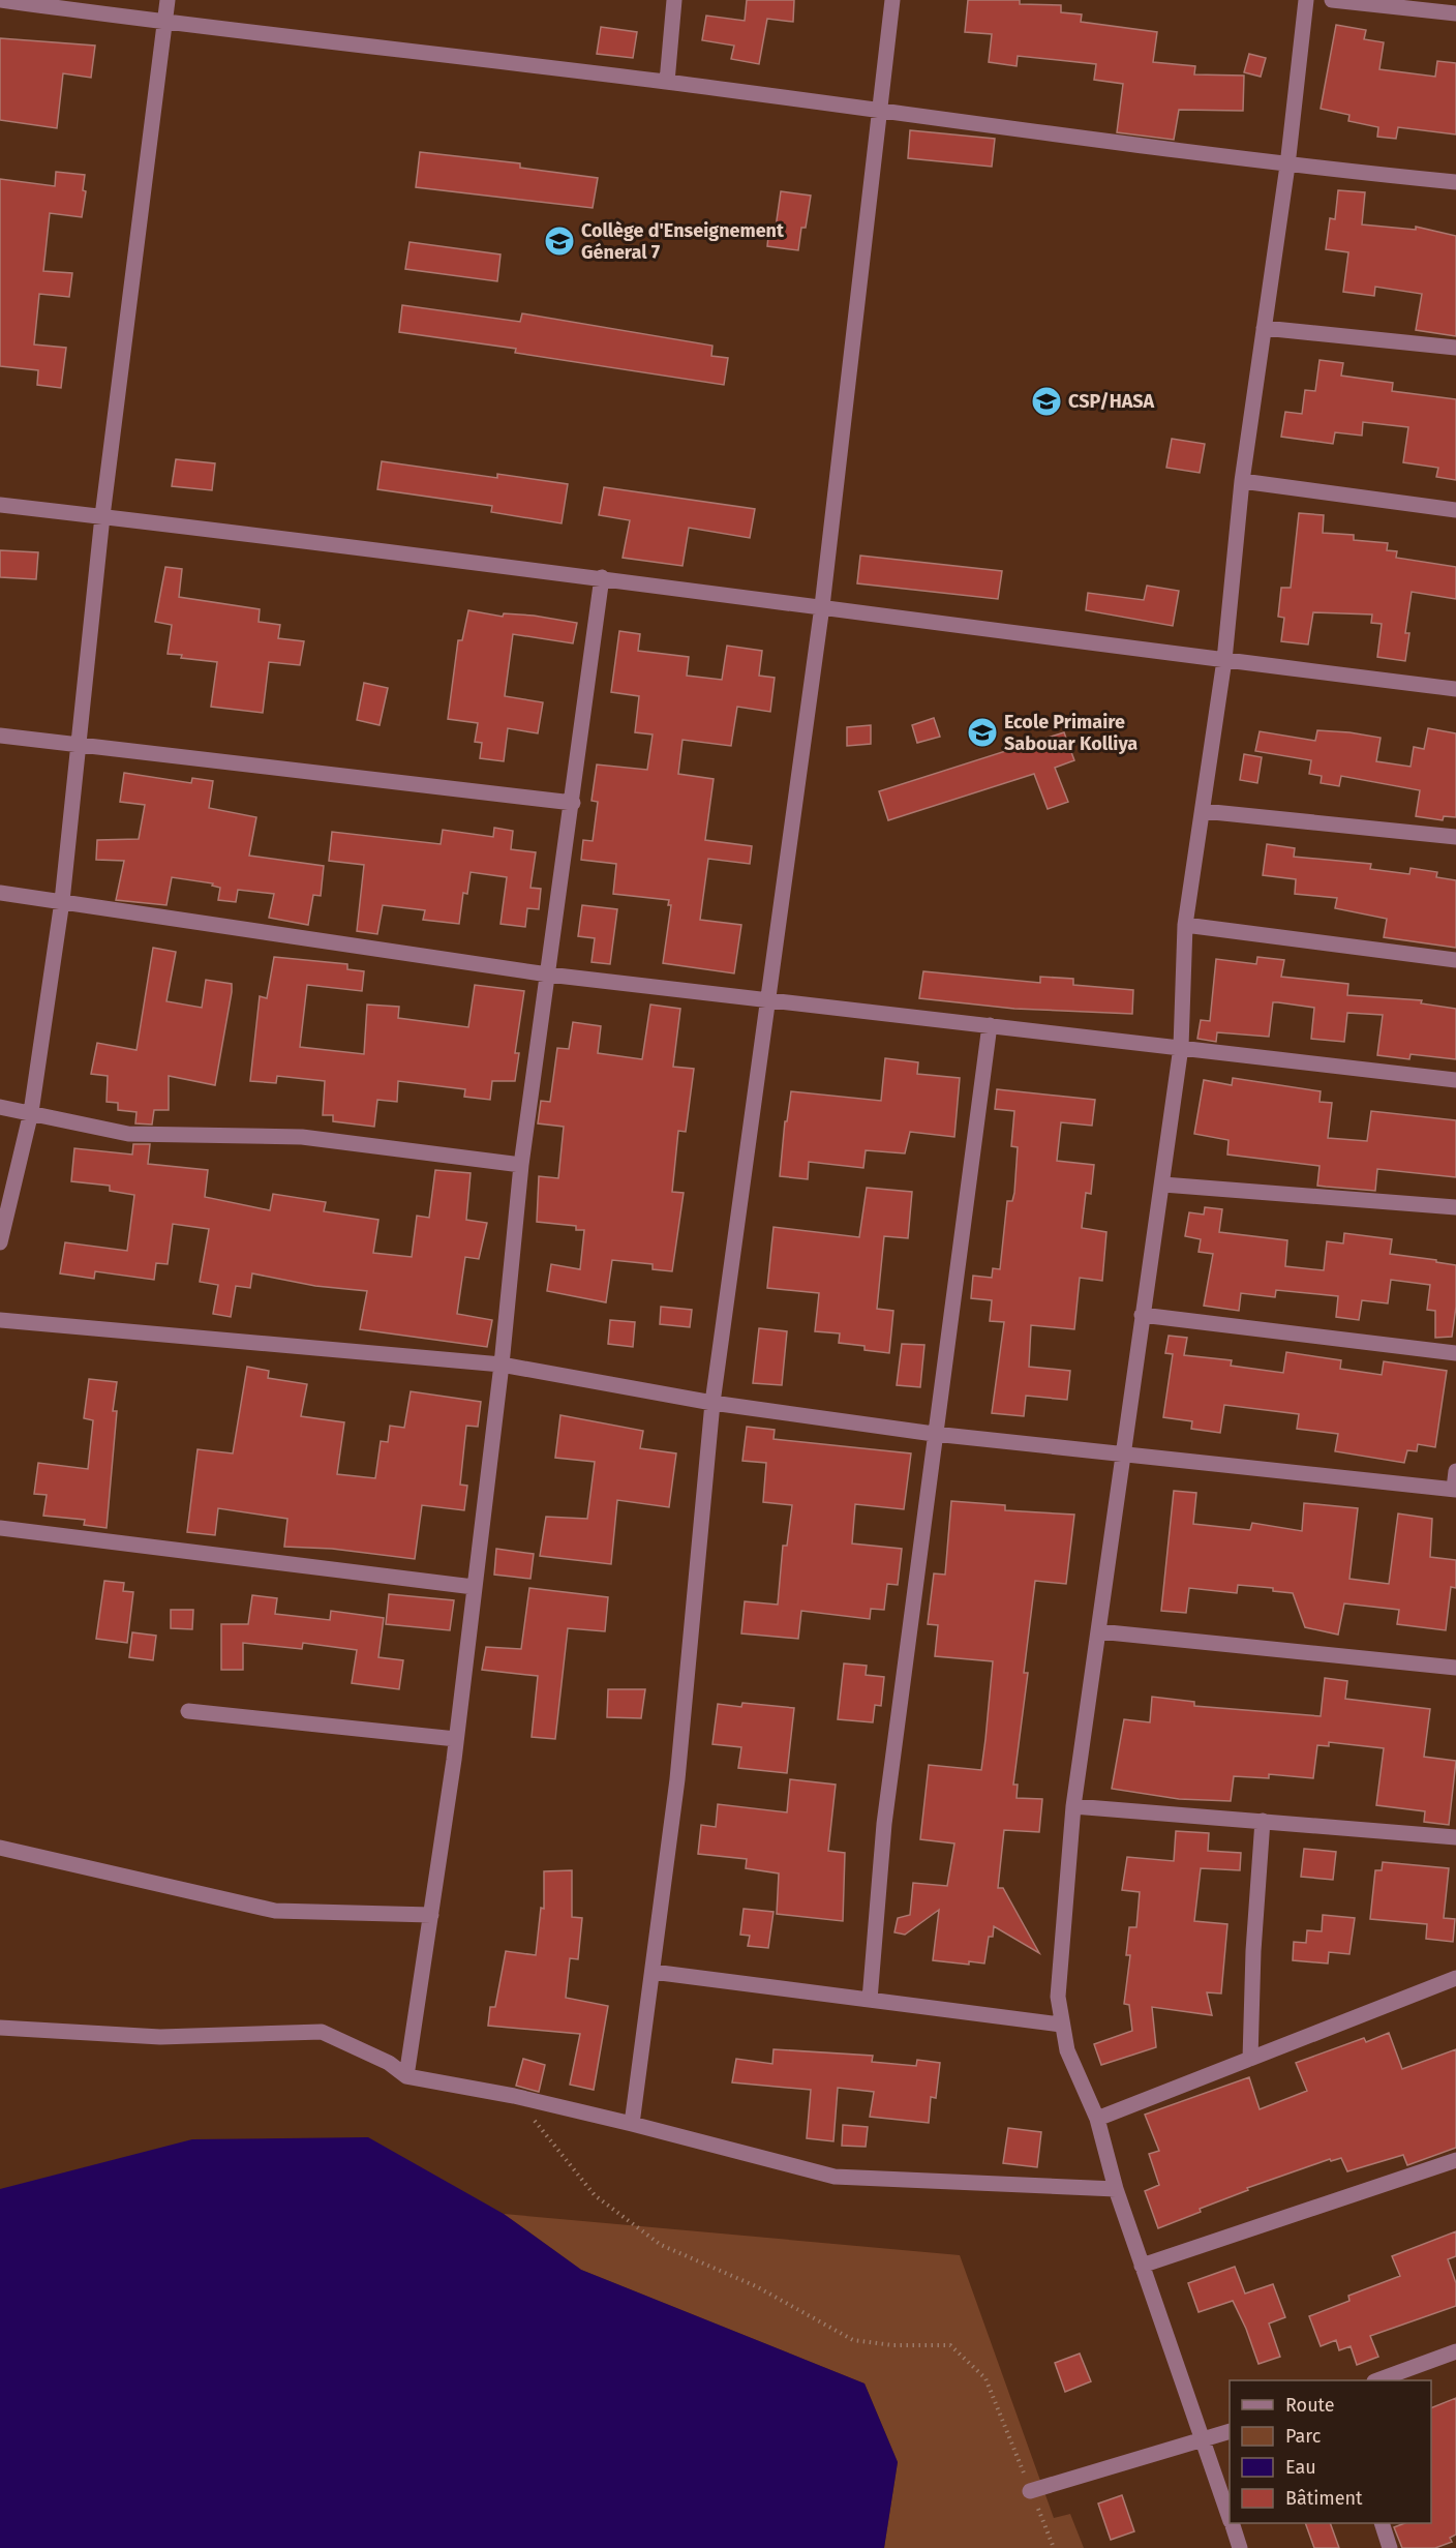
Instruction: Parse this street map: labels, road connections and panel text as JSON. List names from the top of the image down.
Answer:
{
  "places": {
    "school or university": ["Collège d'Enseignement Géneral 7", "CSP/HASA", "Ecole Primaire Sabouar Kolliya"]
  },
  "legend": [
    "Route",
    "Parc",
    "Eau",
    "Bâtiment"
  ]
}
